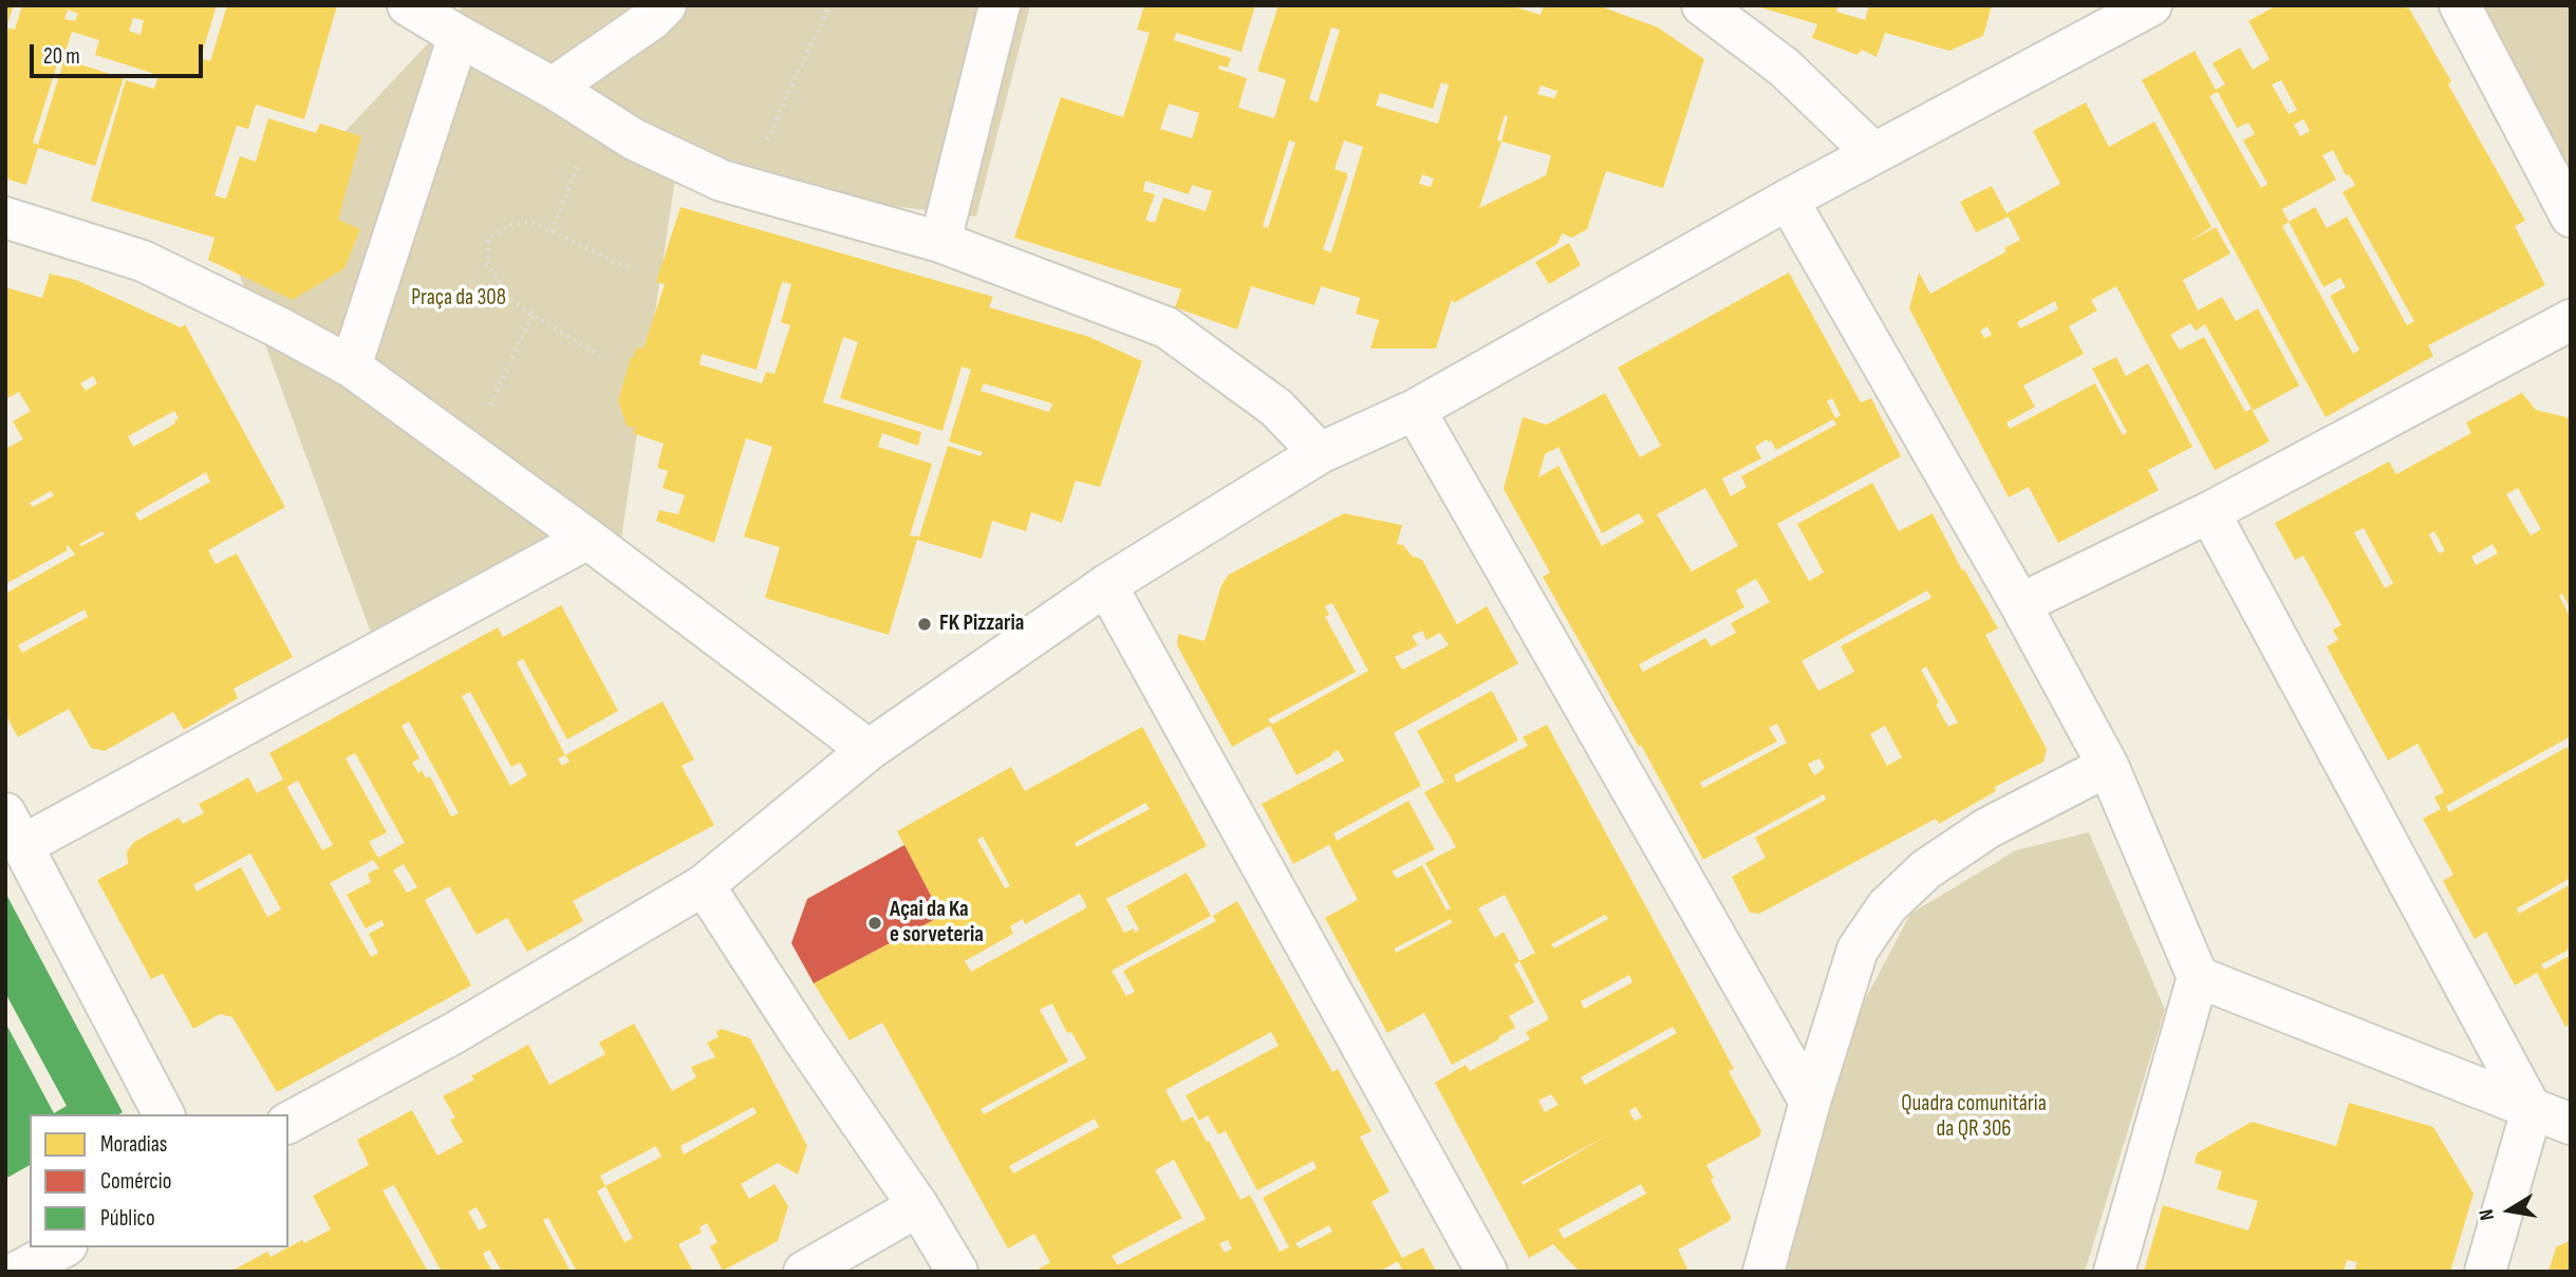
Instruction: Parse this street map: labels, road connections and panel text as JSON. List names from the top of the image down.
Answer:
{
  "parks": ["Praça da 308", "Quadra comunitária da QR 306"],
  "places": ["FK Pizzaria", "Açai da Ka e sorveteria"],
  "legend": ["Moradias", "Comércio", "Público"],
  "scale_bar": "20 m",
  "north": "left"
}
